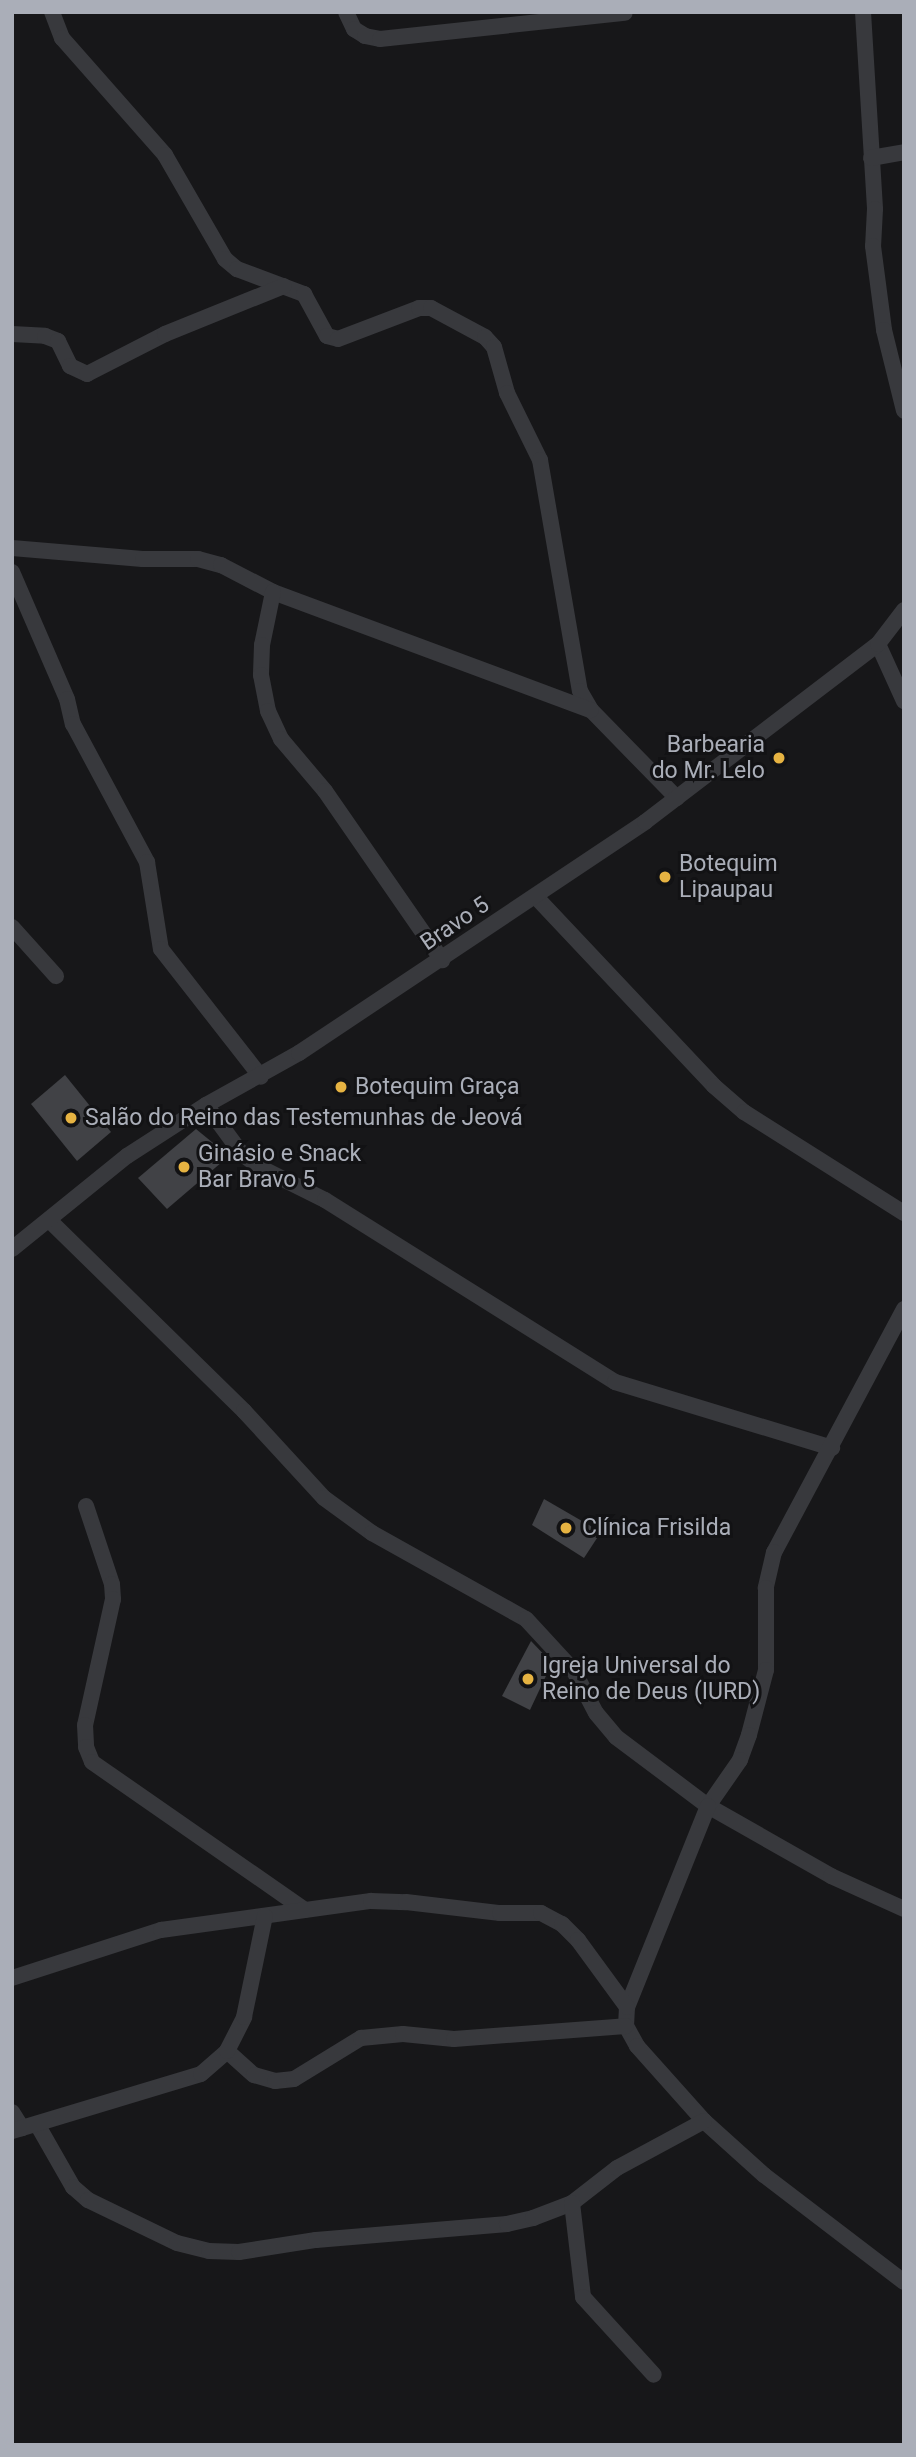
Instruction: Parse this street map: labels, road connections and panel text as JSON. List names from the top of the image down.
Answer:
{
  "streets": {
    "street": ["Bravo 5"]
  },
  "places": [
    "Barbearia do Mr. Lelo",
    "Botequim Lipaupau",
    "Botequim Graça",
    "Salão do Reino das Testemunhas de Jeová",
    "Ginásio e Snack Bar Bravo 5",
    "Clínica Frisilda",
    "Igreja Universal do Reino de Deus (IURD)"
  ]
}
